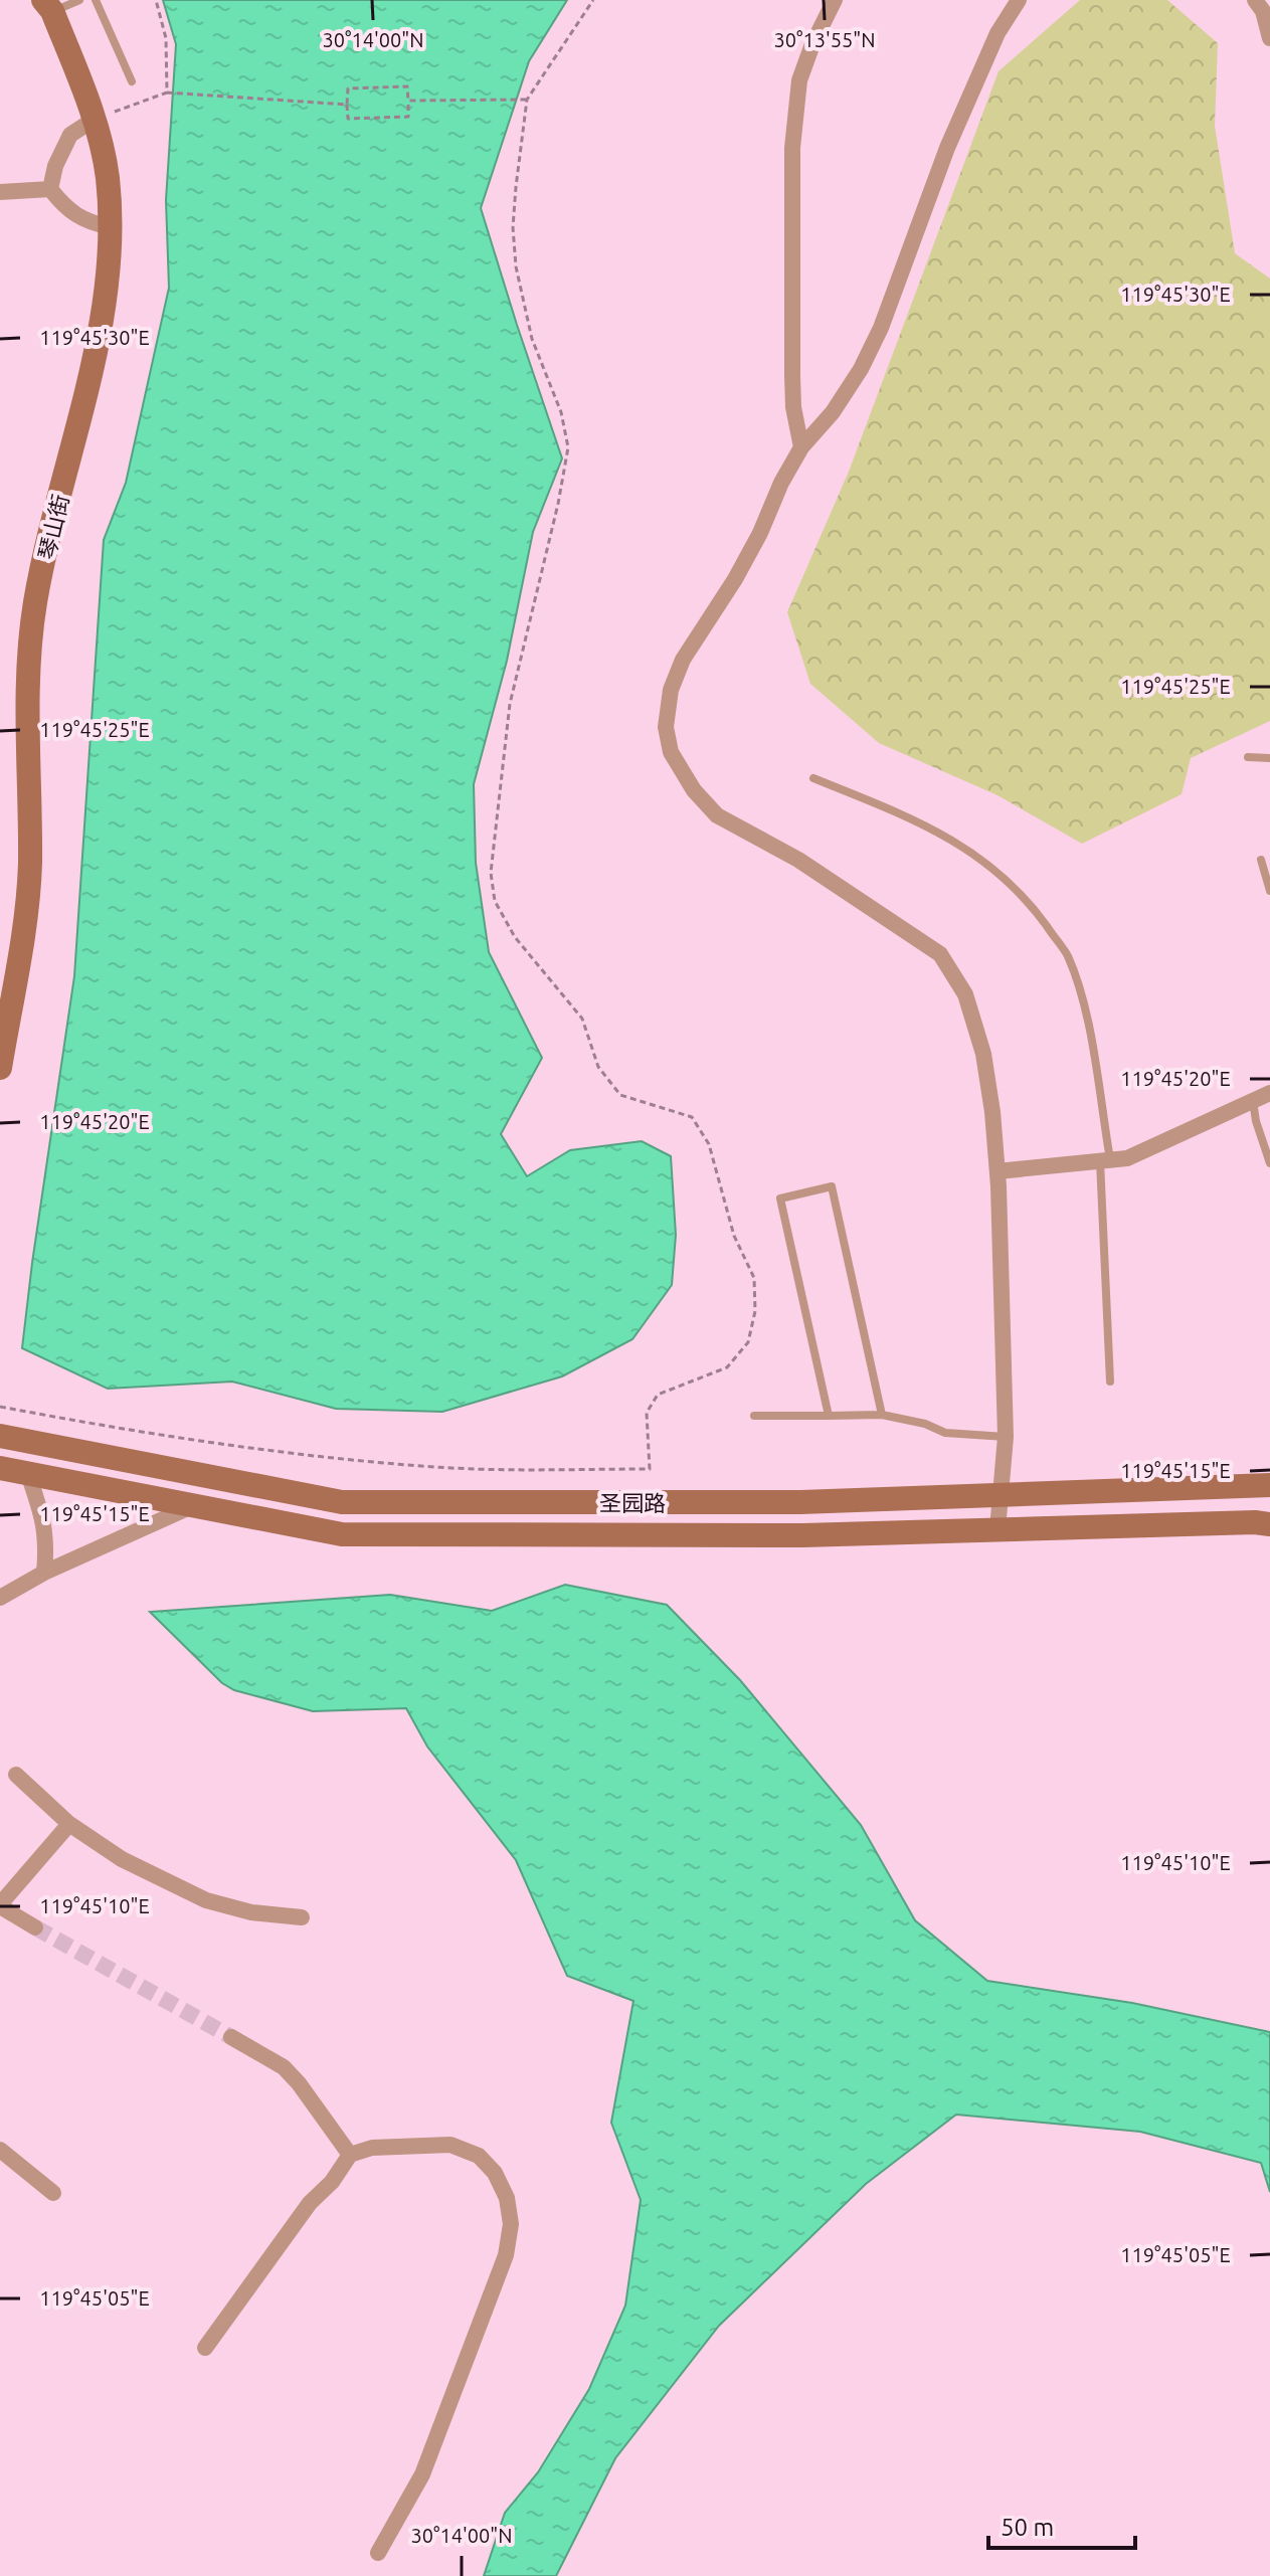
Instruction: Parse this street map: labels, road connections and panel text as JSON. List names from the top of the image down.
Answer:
{
  "streets": {
    "street": ["琴山街", "圣园路"]
  },
  "scale_bar": "50 m",
  "coordinates": [
    "30°14'00\"N",
    "30°13'55\"N",
    "119°45'30\"E",
    "119°45'25\"E",
    "119°45'20\"E",
    "119°45'15\"E",
    "119°45'10\"E",
    "119°45'05\"E"
  ]
}
